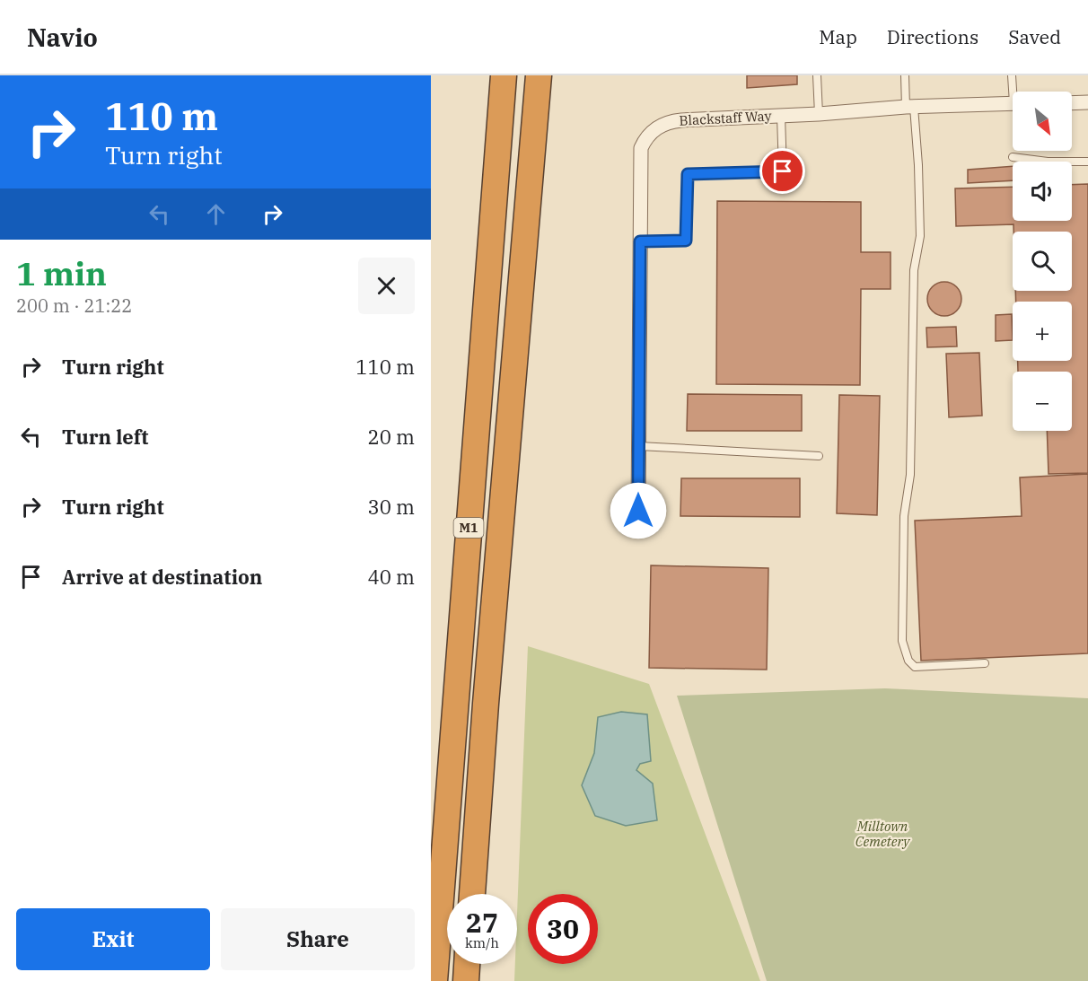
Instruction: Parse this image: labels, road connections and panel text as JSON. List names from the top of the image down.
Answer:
{
  "streets": {
    "highway": ["M1"],
    "street": ["Blackstaff Way"]
  },
  "parks": ["Milltown Cemetery"],
  "north": "bottom right",
  "page": {
    "header": "Navio",
    "nav": ["Map", "Directions", "Saved"],
    "turn": ["110 m", "Turn right"],
    "map_buttons": ["+", "−"],
    "heading": ["1 min", "200 m · 21:22"],
    "list": [
      {
        "name": "Turn right",
        "value": "110 m"
      },
      {
        "name": "Turn left",
        "value": "20 m"
      },
      {
        "name": "Turn right",
        "value": "30 m"
      },
      {
        "name": "Arrive at destination",
        "value": "40 m"
      }
    ],
    "speed": "27 km/h",
    "limit": "30",
    "buttons": ["Exit", "Share"]
  }
}
